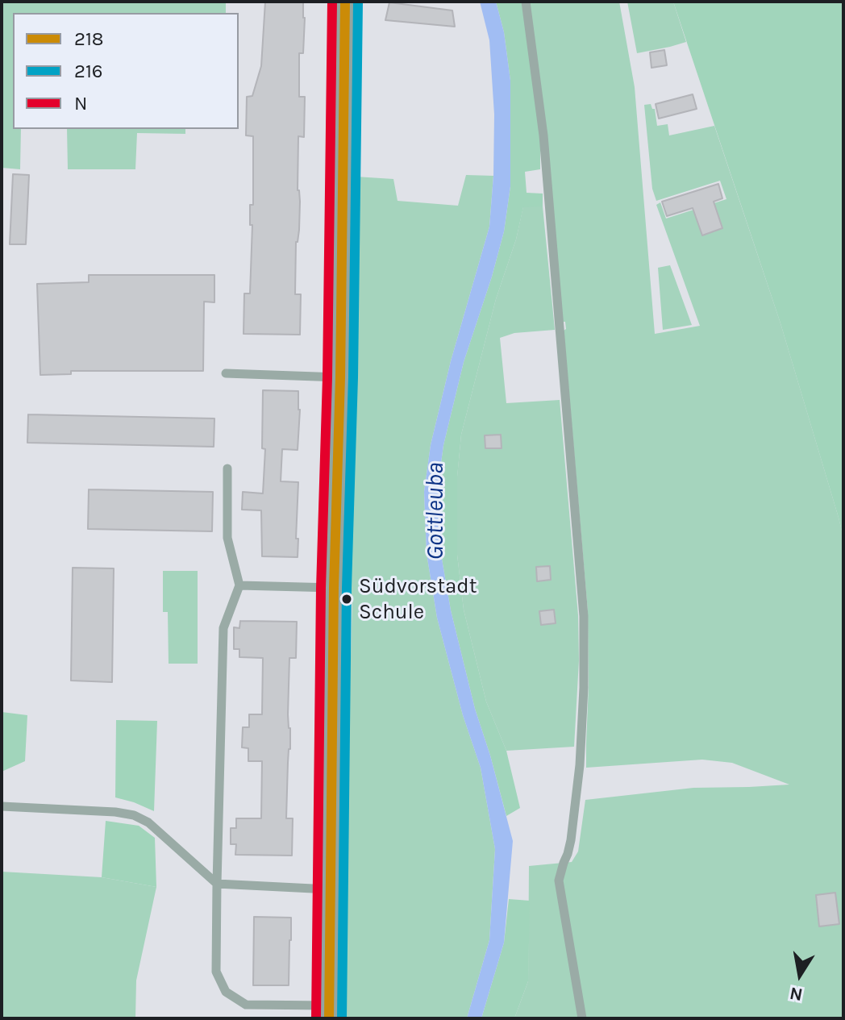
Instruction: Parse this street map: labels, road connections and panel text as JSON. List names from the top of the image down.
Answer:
{
  "water": ["Gottleuba"],
  "places": ["Südvorstadt Schule"],
  "lines": ["transit line 218", "transit line 216", "transit line N"],
  "legend": ["218", "216", "N"],
  "north": "bottom"
}
